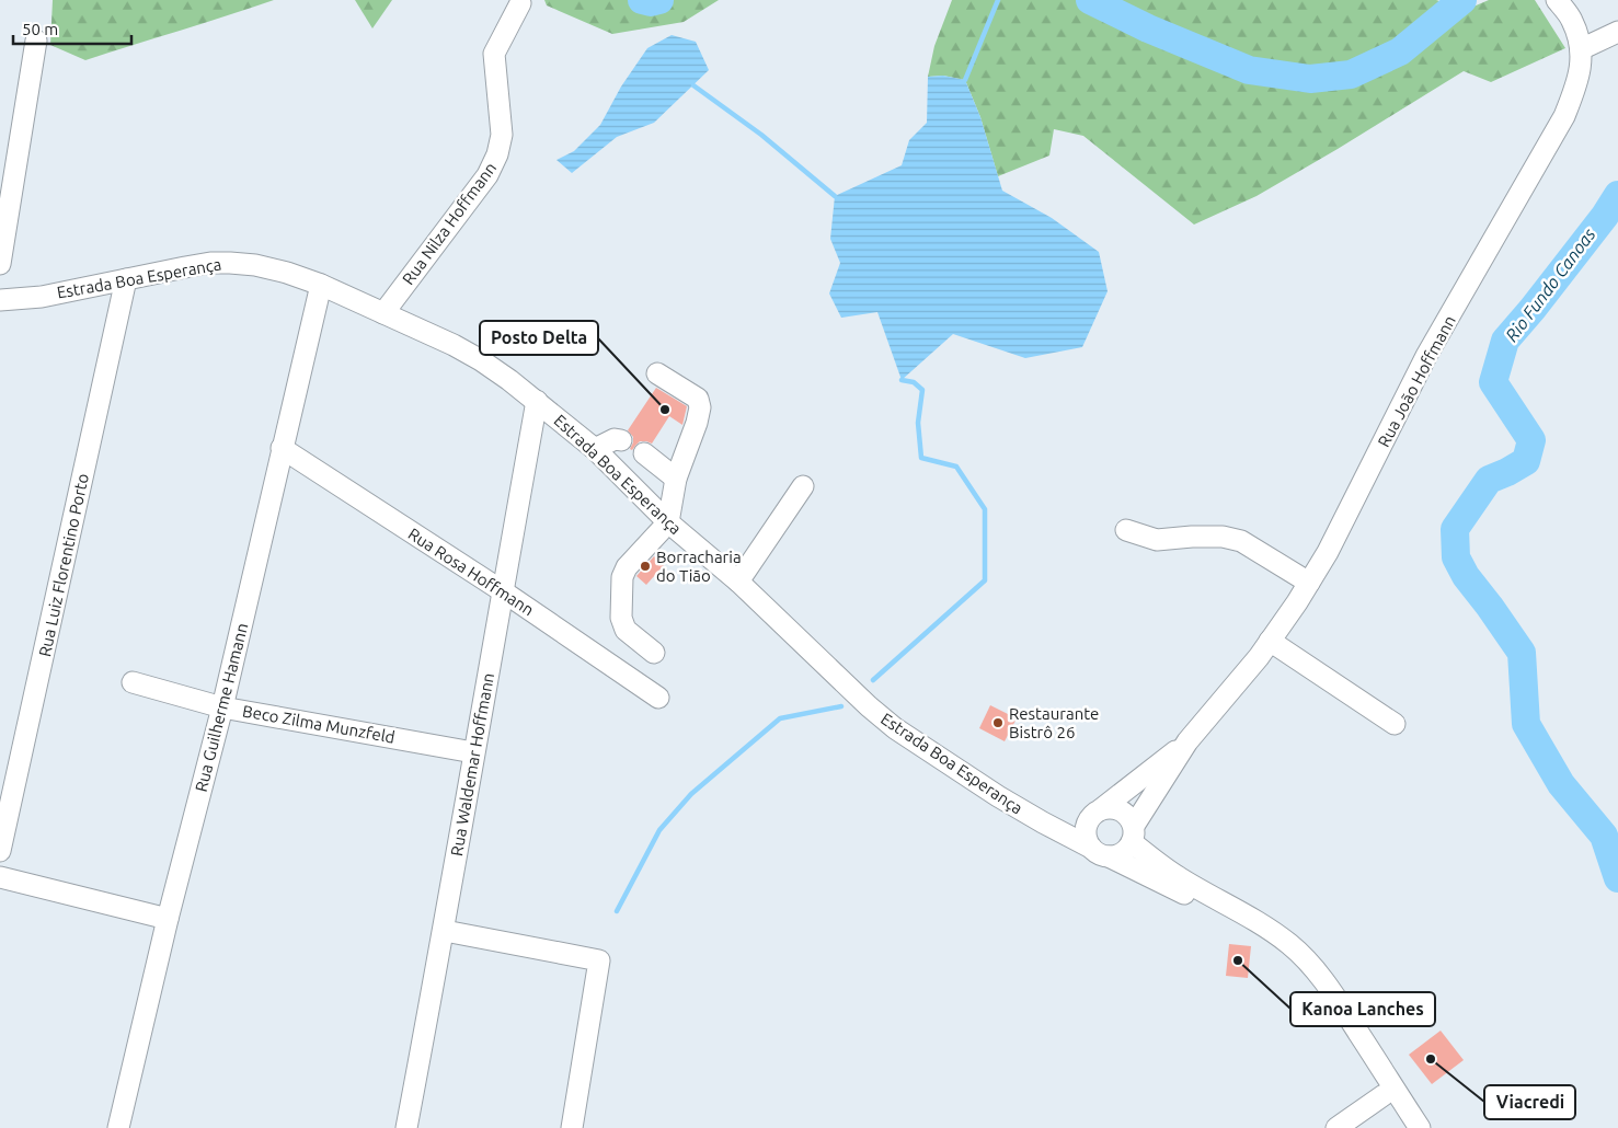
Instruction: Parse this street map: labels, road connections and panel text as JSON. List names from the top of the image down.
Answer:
{
  "streets": {
    "street": [
      "Rua Nilza Hoffmann",
      "Estrada Boa Esperança",
      "Rua João Hoffmann",
      "Rua Luiz Florentino Porto",
      "Rua Rosa Hoffmann",
      "Rua Guilherme Hamann",
      "Beco Zilma Munzfeld",
      "Rua Waldemar Hoffmann"
    ]
  },
  "crossings": [
    ["Rua Nilza Hoffmann", "Estrada Boa Esperança"],
    ["Estrada Boa Esperança", "Rua João Hoffmann"],
    ["Estrada Boa Esperança", "Rua Luiz Florentino Porto"],
    ["Estrada Boa Esperança", "Rua Guilherme Hamann"],
    ["Estrada Boa Esperança", "Rua Waldemar Hoffmann"],
    ["Rua Rosa Hoffmann", "Rua Guilherme Hamann"],
    ["Rua Rosa Hoffmann", "Rua Waldemar Hoffmann"],
    ["Rua Guilherme Hamann", "Beco Zilma Munzfeld"],
    ["Beco Zilma Munzfeld", "Rua Waldemar Hoffmann"]
  ],
  "water": ["Rio Fundo Canoas"],
  "places": [
    "Posto Delta",
    "Borracharia do Tião",
    "Restaurante Bistrô 26",
    "Kanoa Lanches",
    "Viacredi"
  ],
  "scale_bar": "50 m"
}
